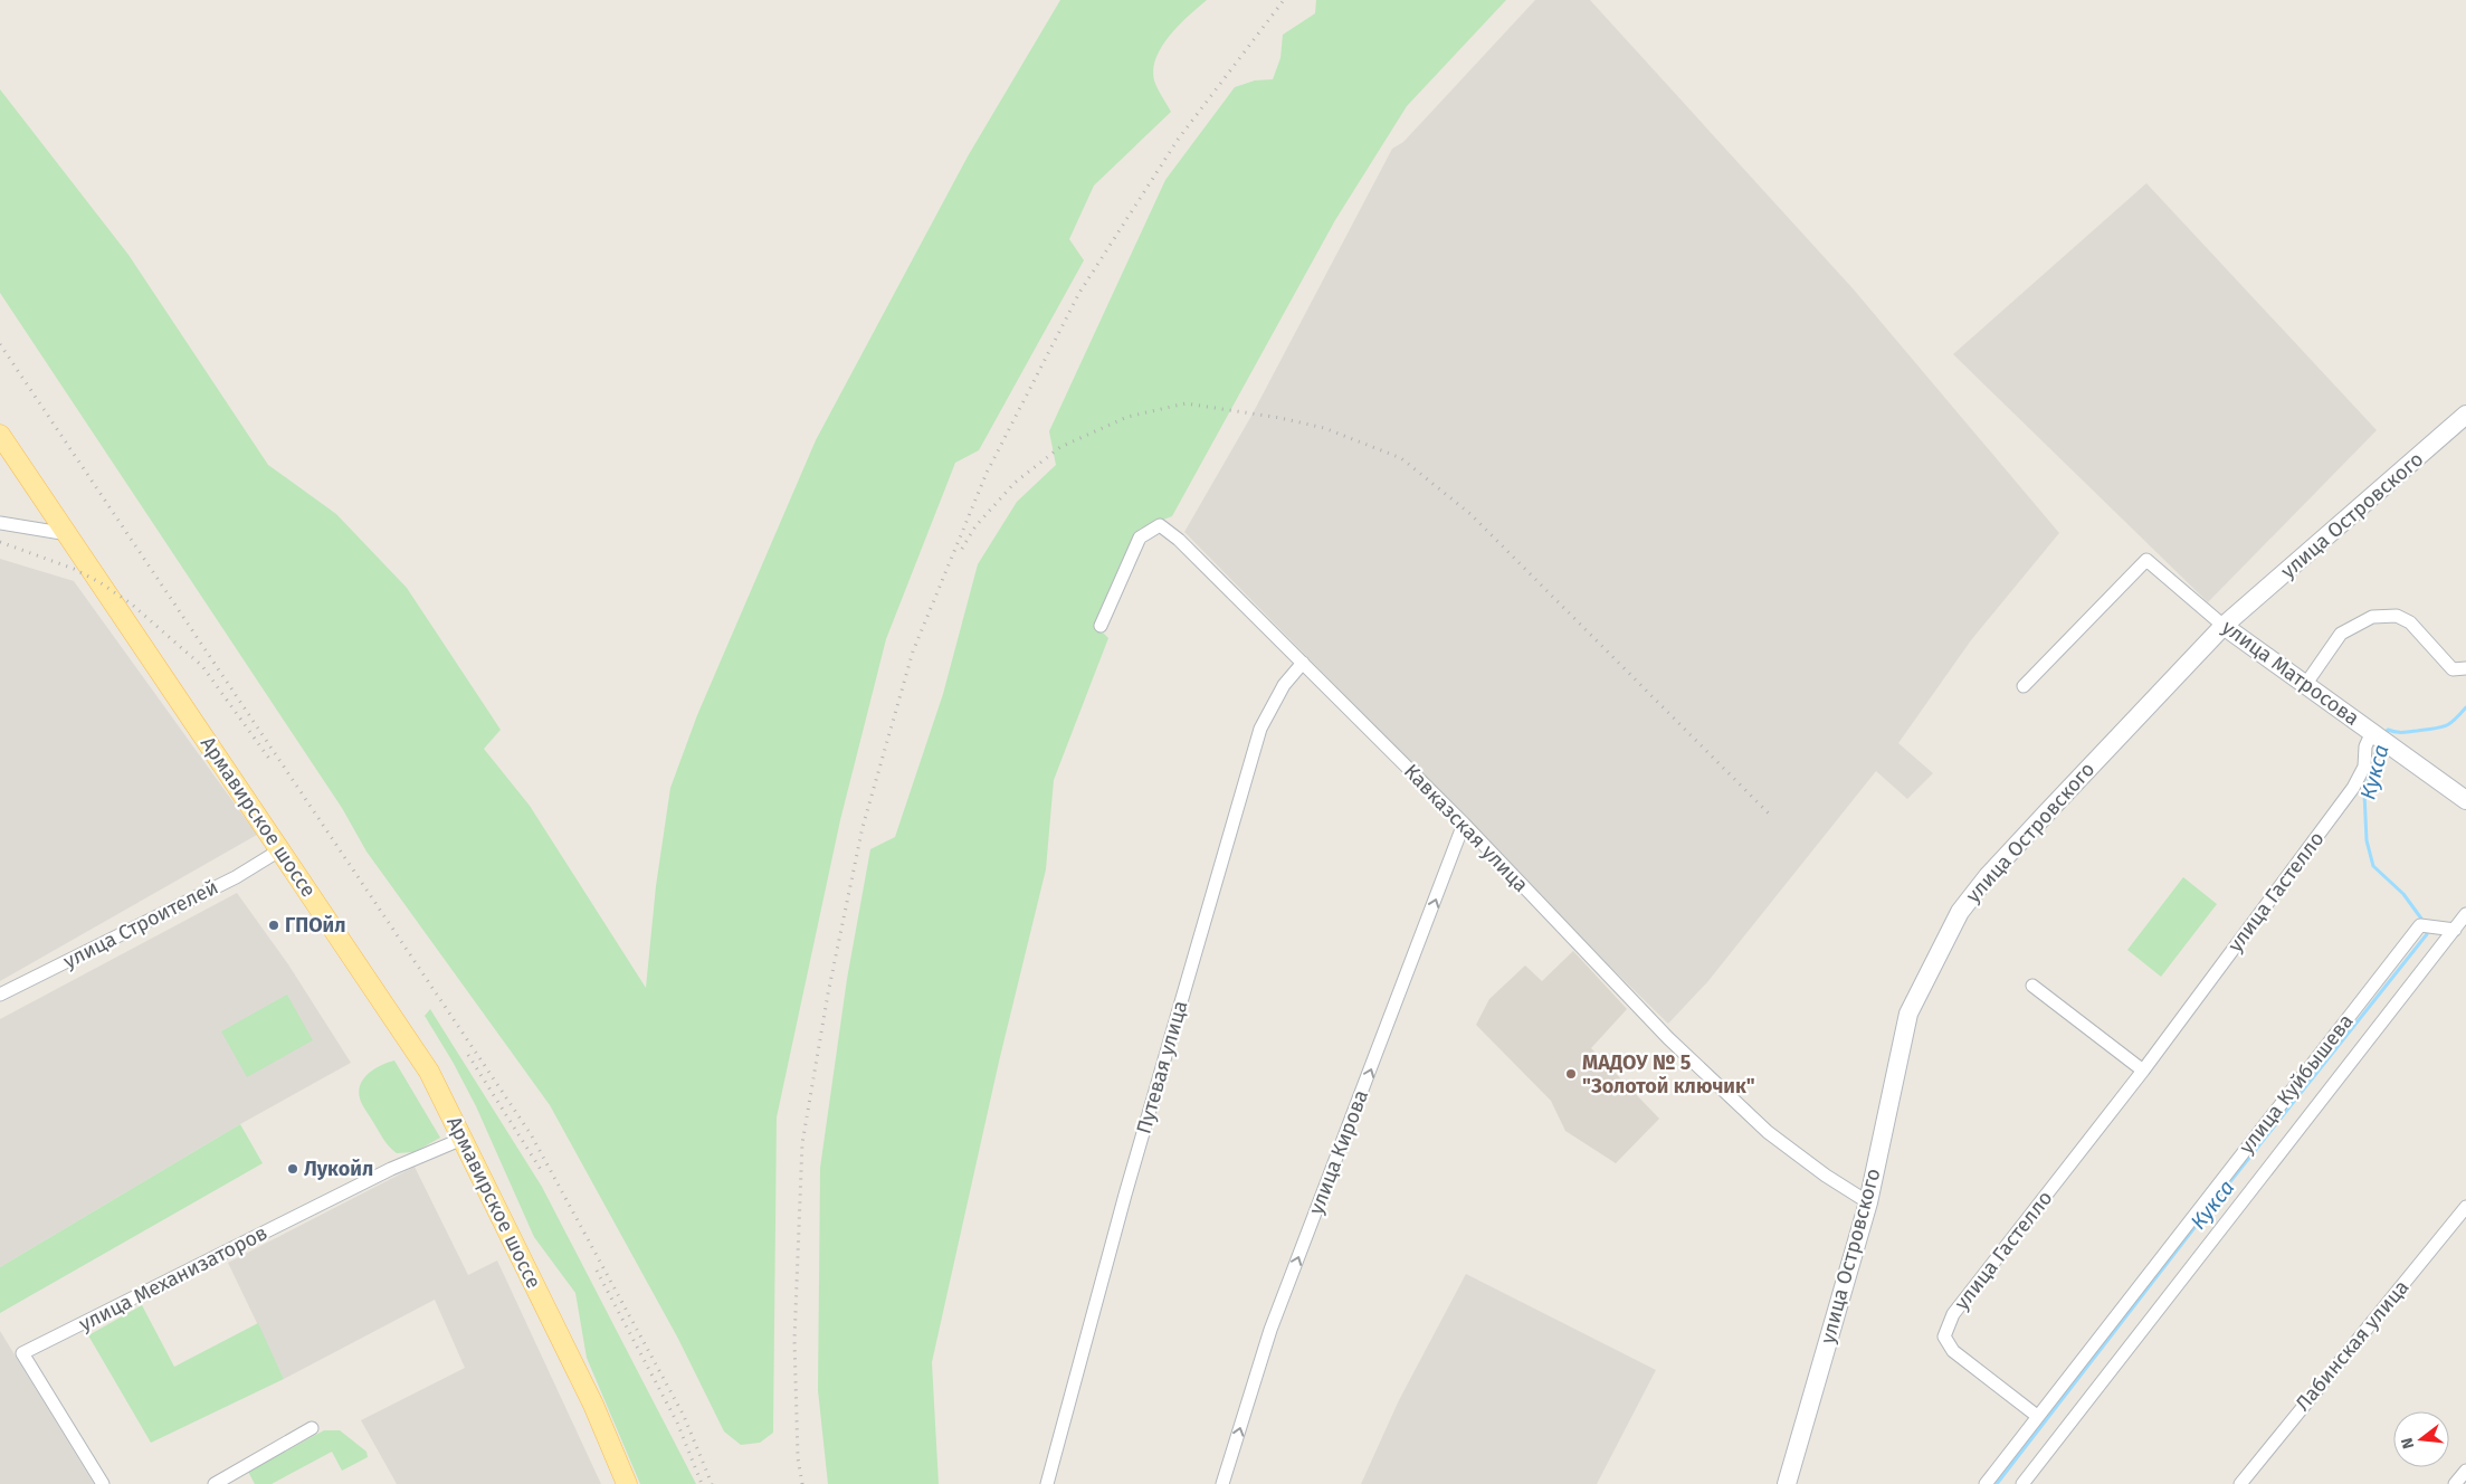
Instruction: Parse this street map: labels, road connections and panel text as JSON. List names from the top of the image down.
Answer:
{
  "streets": {
    "main road": ["Армавирское шоссе"],
    "street": [
      "улица Островского",
      "улица Матросова",
      "Кавказская улица",
      "улица Гастелло",
      "улица Строителей",
      "Путевая улица",
      "улица Куйбышева",
      "улица Кирова",
      "улица Механизаторов",
      "Лабинская улица"
    ]
  },
  "crossings": [
    ["улица Островского", "улица Матросова"],
    ["улица Островского", "Кавказская улица"],
    ["улица Матросова", "улица Гастелло"],
    ["Армавирское шоссе", "улица Строителей"],
    ["Армавирское шоссе", "улица Механизаторов"],
    ["Кавказская улица", "Путевая улица"],
    ["Кавказская улица", "улица Кирова"],
    ["улица Гастелло", "улица Куйбышева"]
  ],
  "one_way": ["улица Кирова"],
  "water": ["Кукса"],
  "places": ["ГПОйл", "МАДОУ № 5 \"Золотой ключик\"", "Лукойл"],
  "north": "left"
}
